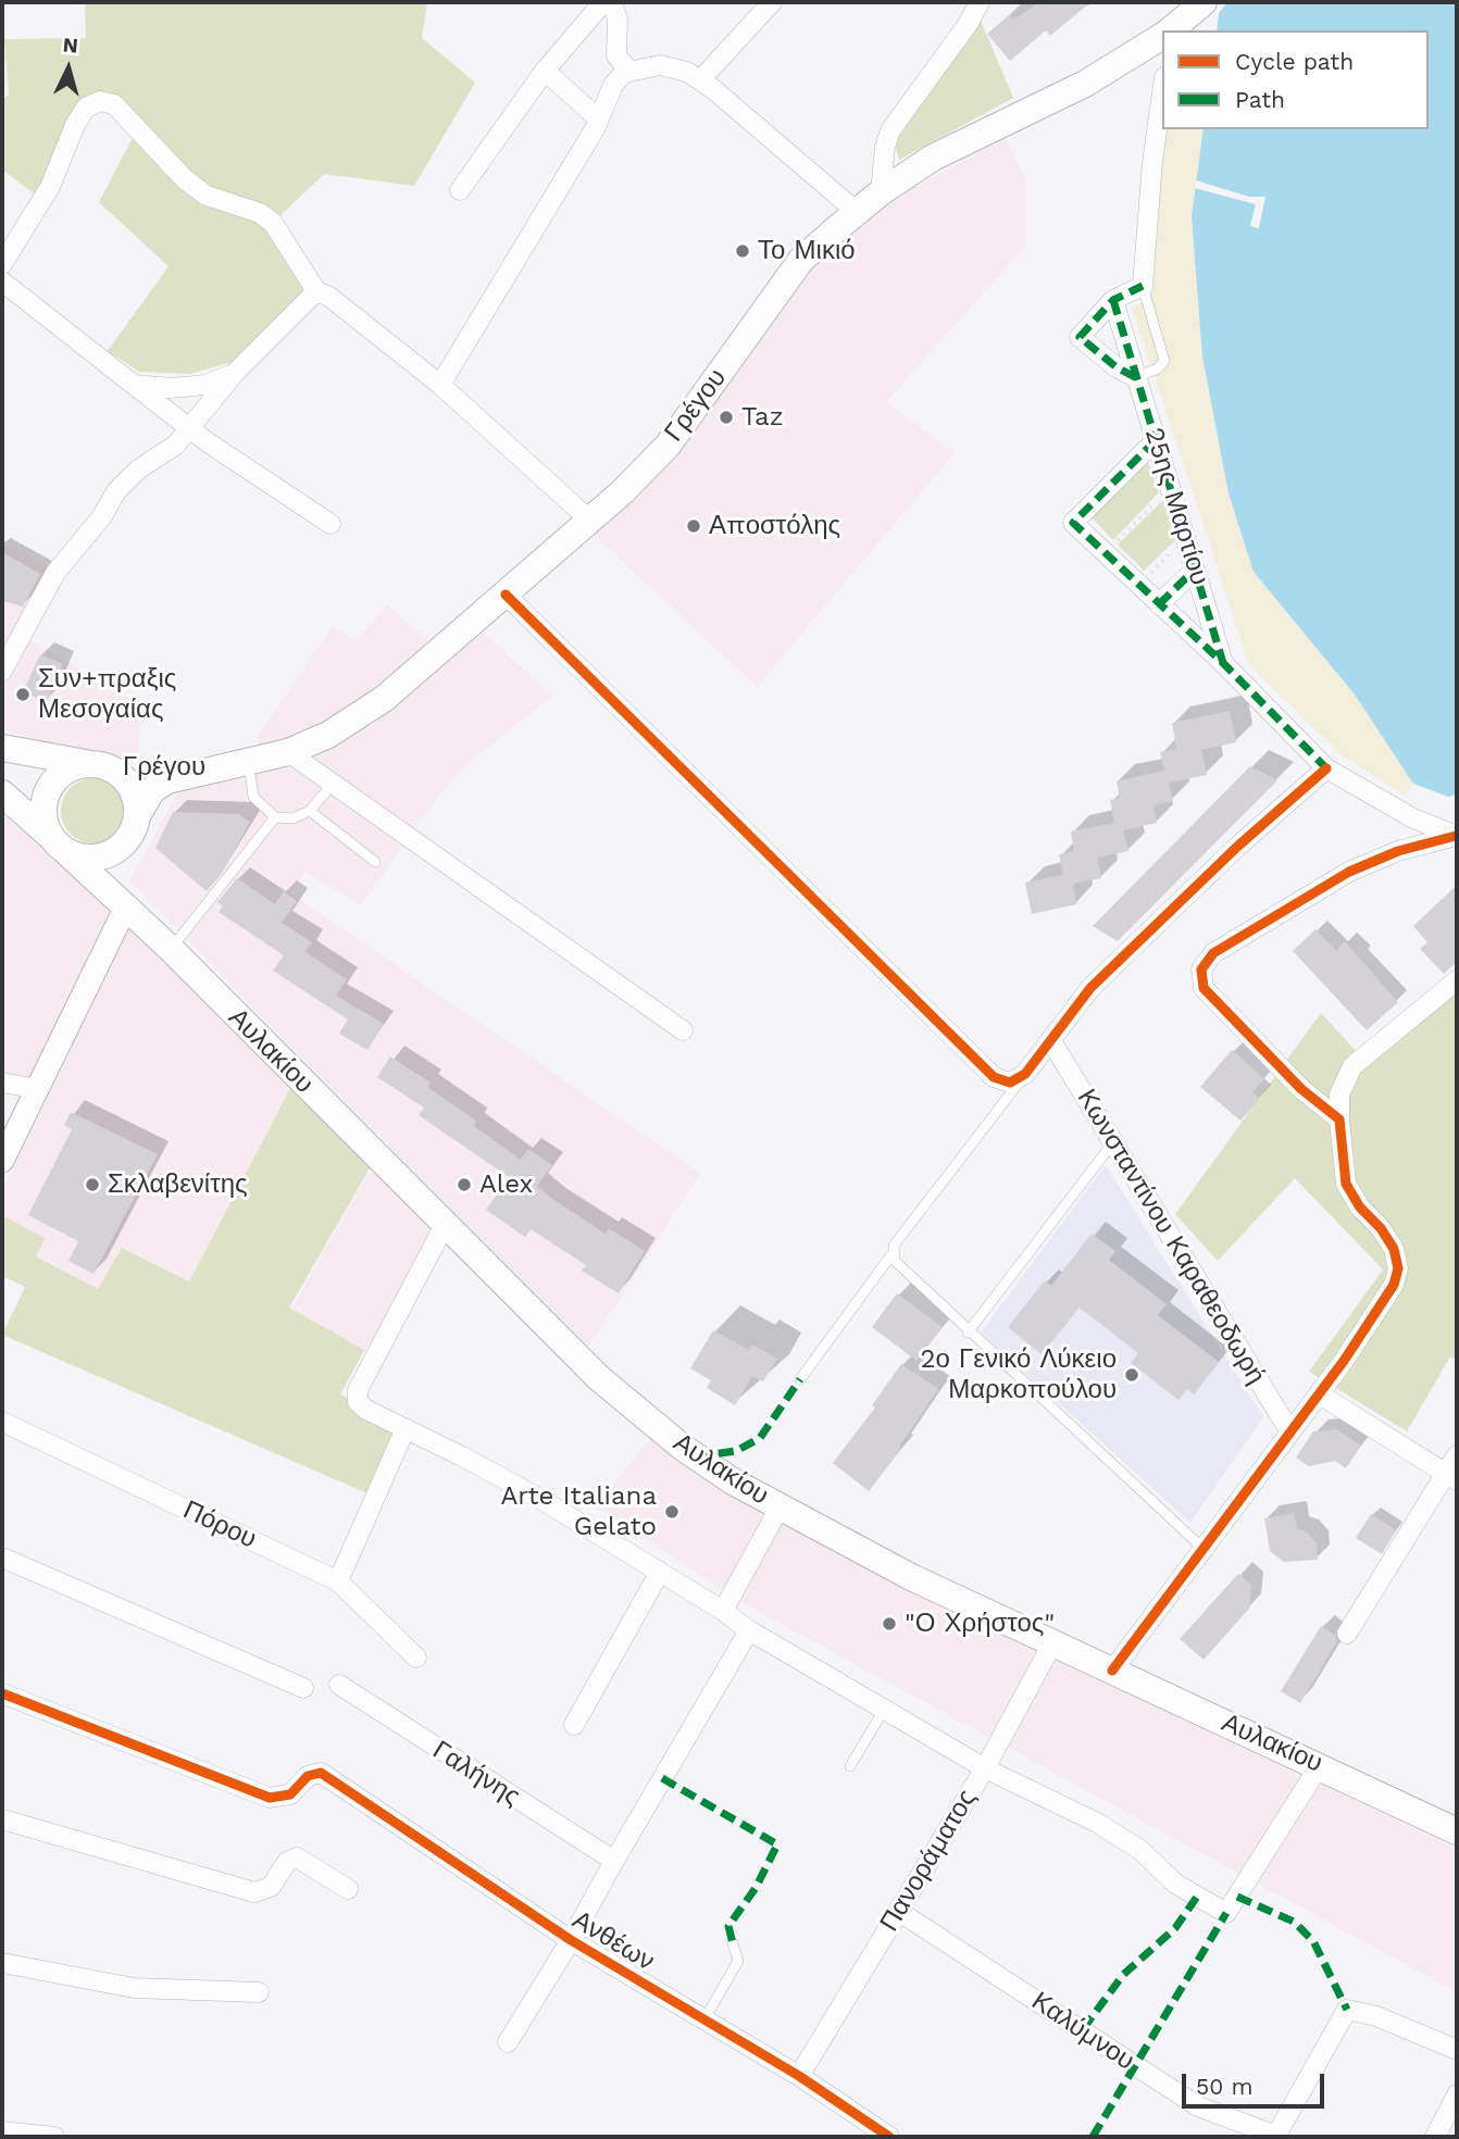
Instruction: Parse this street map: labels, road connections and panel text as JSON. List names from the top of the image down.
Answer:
{
  "streets": {
    "main road": ["Γρέγου", "Αυλακίου"],
    "street": [
      "25ης Μαρτίου",
      "Κωνσταντίνου Καραθεοδωρή",
      "Πόρου",
      "Γαλήνης",
      "Πανοράματος",
      "Ανθέων",
      "Καλύμνου"
    ]
  },
  "crossings": [
    ["Γρέγου", "Αυλακίου"],
    ["Αυλακίου", "Πανοράματος"],
    ["Πανοράματος", "Ανθέων"],
    ["Πανοράματος", "Καλύμνου"]
  ],
  "places": [
    "Το Μικιό",
    "Taz",
    "Αποστόλης",
    "Συν+πραξις Μεσογαίας",
    "Σκλαβενίτης",
    "Alex",
    "2ο Γενικό Λύκειο Μαρκοπούλου",
    "Arte Italiana Gelato",
    "\"Ο Χρήστος\""
  ],
  "legend": ["Cycle path", "Path"],
  "scale_bar": "50 m",
  "north": "top"
}
